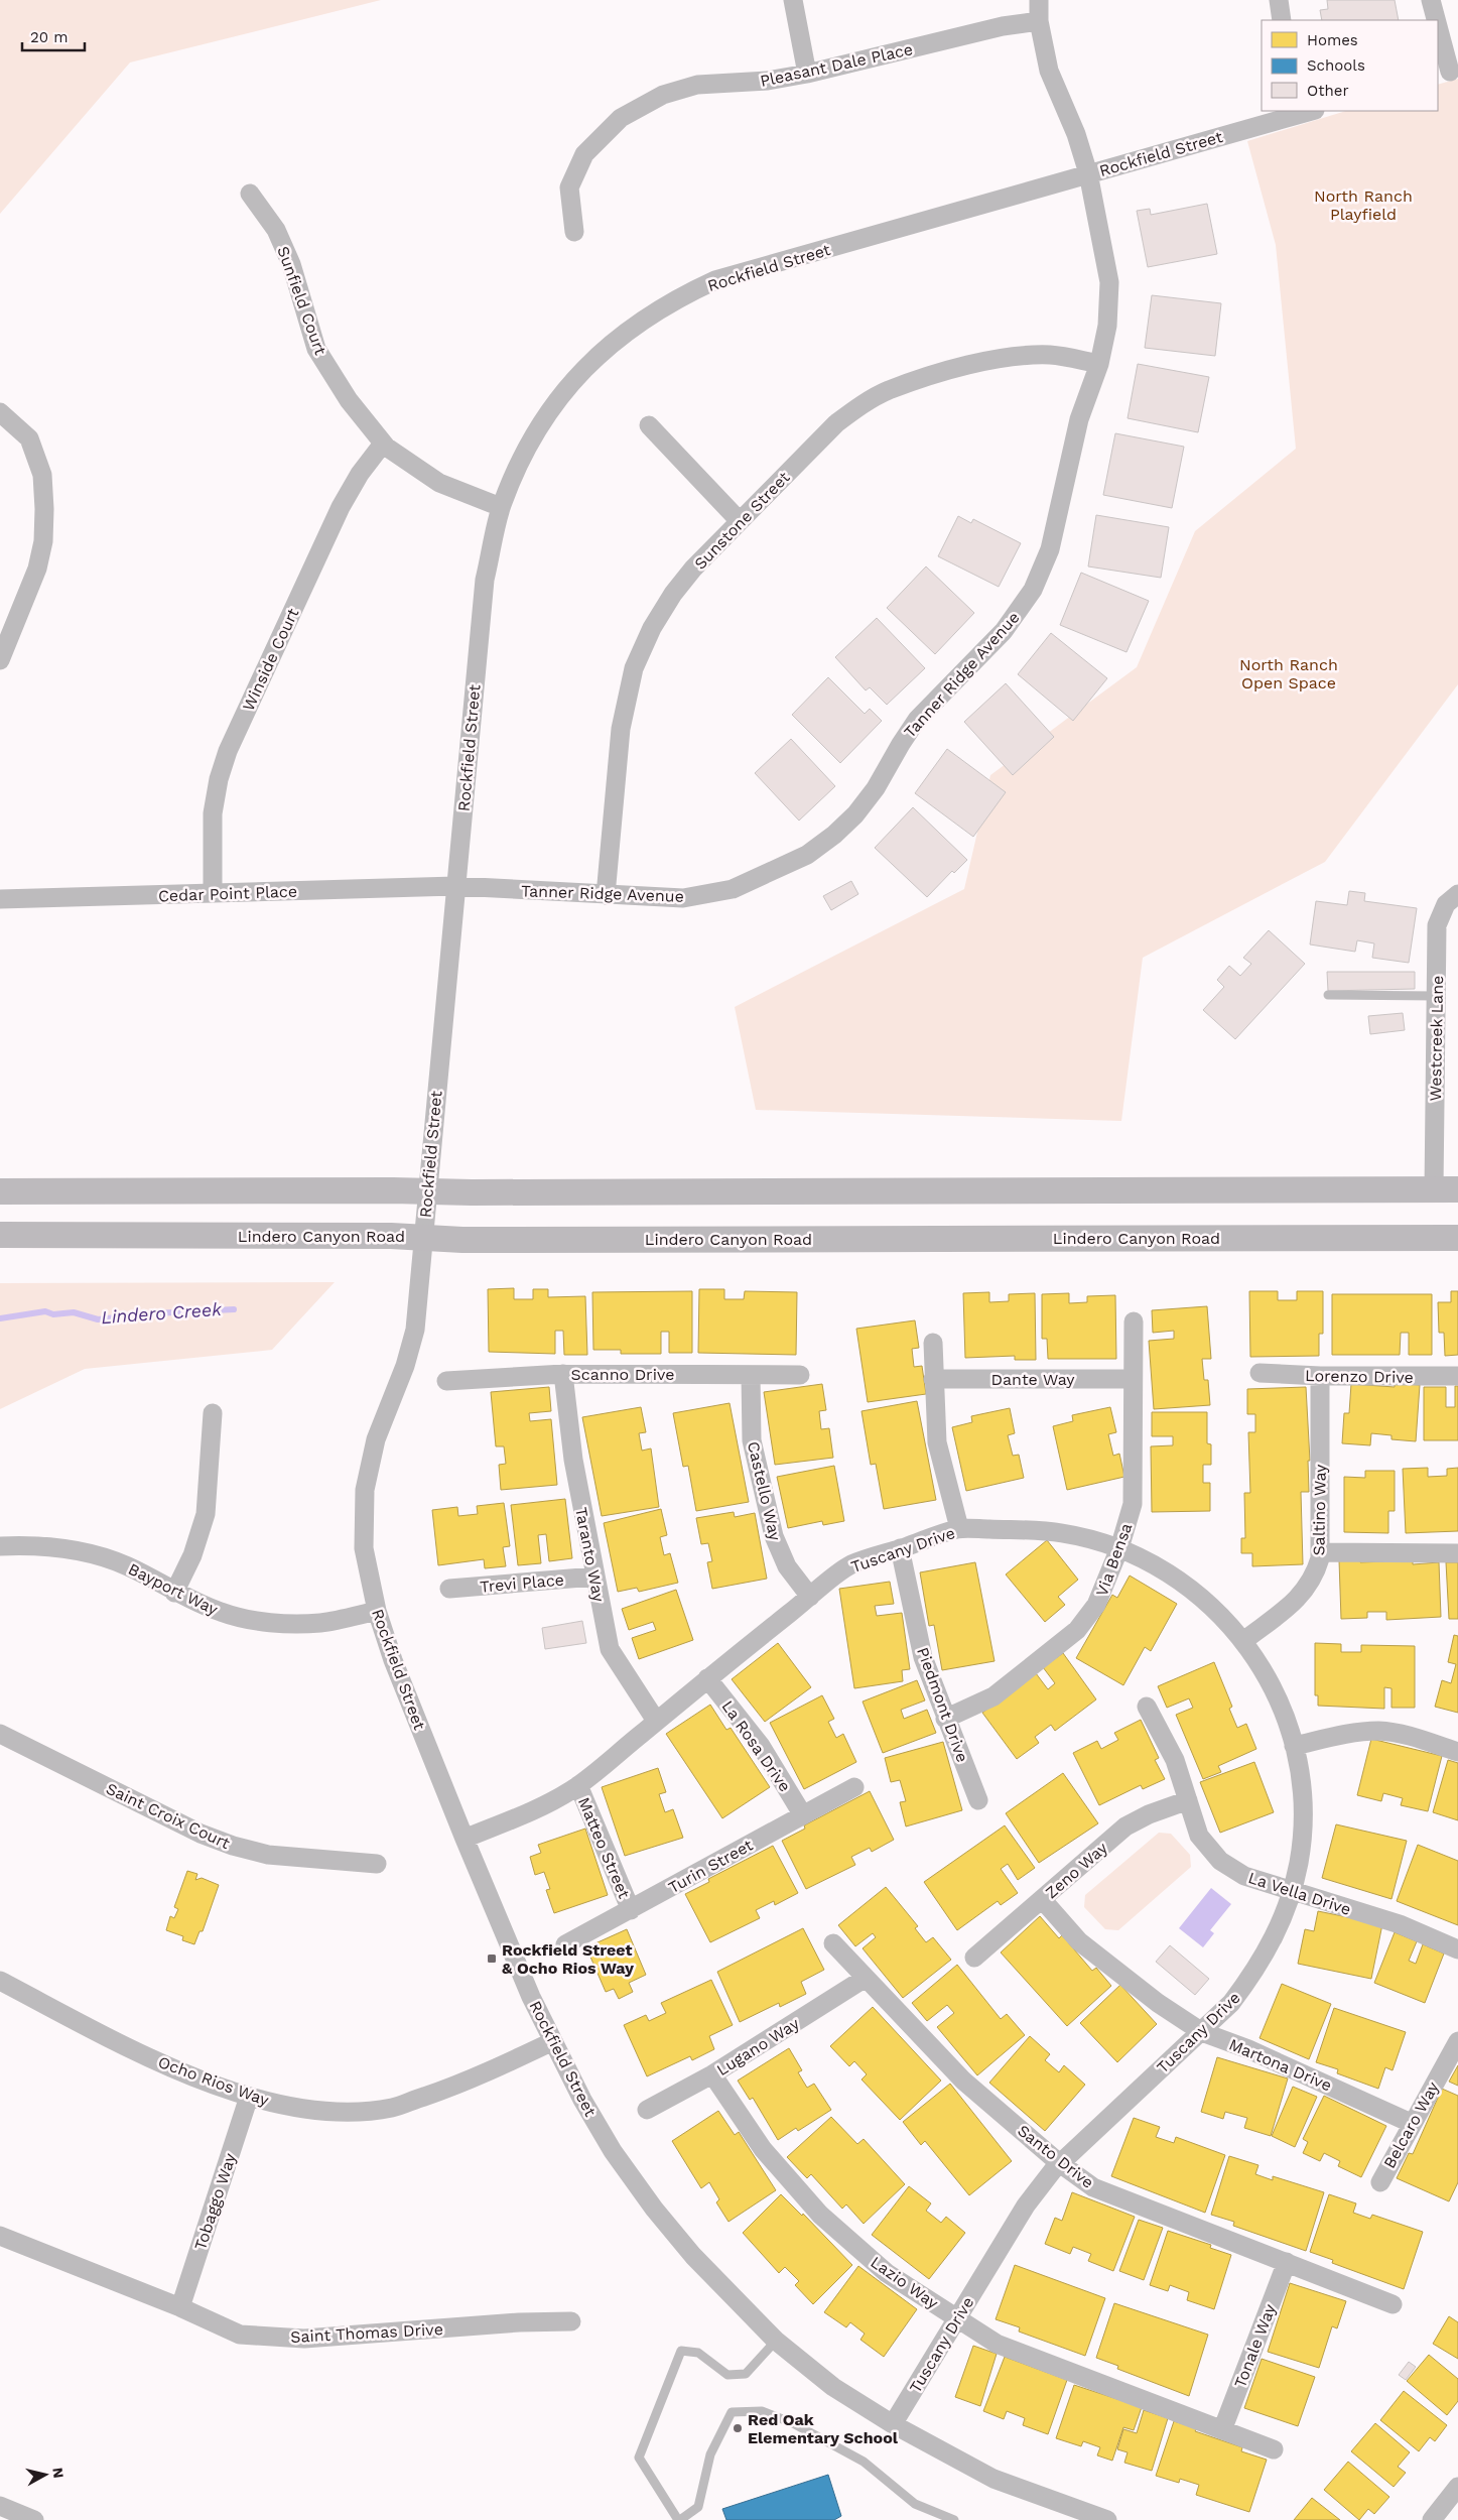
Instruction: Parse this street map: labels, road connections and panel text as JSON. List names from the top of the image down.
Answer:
{
  "streets": {
    "main road": ["Lindero Canyon Road"],
    "street": [
      "Pleasant Dale Place",
      "Rockfield Street",
      "Sunfield Court",
      "Sunstone Street",
      "Winside Court",
      "Tanner Ridge Avenue",
      "Cedar Point Place",
      "Westcreek Lane",
      "Scanno Drive",
      "Lorenzo Drive",
      "Dante Way",
      "Castello Way",
      "Saltino Way",
      "Tuscany Drive",
      "Taranto Way",
      "Via Bensa",
      "Trevi Place",
      "Bayport Way",
      "Piedmont Drive",
      "La Rosa Drive",
      "Saint Croix Court",
      "Matteo Street",
      "Turin Street",
      "Zeno Way",
      "La Vella Drive",
      "Lugano Way",
      "Martona Drive",
      "Ocho Rios Way",
      "Belcaro Way",
      "Santo Drive",
      "Tobaggo Way",
      "Lazio Way",
      "Saint Thomas Drive",
      "Tonale Way"
    ]
  },
  "crossings": [
    ["Pleasant Dale Place", "Tanner Ridge Avenue"],
    ["Rockfield Street", "Sunfield Court"],
    ["Rockfield Street", "Tanner Ridge Avenue"],
    ["Rockfield Street", "Cedar Point Place"],
    ["Rockfield Street", "Lindero Canyon Road"],
    ["Rockfield Street", "Tuscany Drive"],
    ["Rockfield Street", "Bayport Way"],
    ["Rockfield Street", "Ocho Rios Way"],
    ["Sunfield Court", "Winside Court"],
    ["Sunstone Street", "Tanner Ridge Avenue"],
    ["Winside Court", "Cedar Point Place"],
    ["Tanner Ridge Avenue", "Cedar Point Place"],
    ["Scanno Drive", "Castello Way"],
    ["Scanno Drive", "Taranto Way"],
    ["Lorenzo Drive", "Saltino Way"],
    ["Dante Way", "Via Bensa"],
    ["Castello Way", "Tuscany Drive"],
    ["Saltino Way", "Tuscany Drive"],
    ["Tuscany Drive", "Taranto Way"],
    ["Tuscany Drive", "Via Bensa"],
    ["Tuscany Drive", "Piedmont Drive"],
    ["Tuscany Drive", "La Rosa Drive"],
    ["Tuscany Drive", "Matteo Street"],
    ["Tuscany Drive", "La Vella Drive"],
    ["Tuscany Drive", "Martona Drive"],
    ["Tuscany Drive", "Santo Drive"],
    ["Tuscany Drive", "Lazio Way"],
    ["Taranto Way", "Trevi Place"],
    ["Via Bensa", "Piedmont Drive"],
    ["La Rosa Drive", "Turin Street"],
    ["Matteo Street", "Turin Street"],
    ["Zeno Way", "La Vella Drive"],
    ["Zeno Way", "Martona Drive"],
    ["Lugano Way", "Santo Drive"],
    ["Lugano Way", "Lazio Way"],
    ["Martona Drive", "Belcaro Way"],
    ["Ocho Rios Way", "Tobaggo Way"],
    ["Santo Drive", "Tonale Way"],
    ["Tobaggo Way", "Saint Thomas Drive"],
    ["Lazio Way", "Tonale Way"]
  ],
  "water": ["Lindero Creek"],
  "parks": ["North Ranch Playfield", "North Ranch Open Space"],
  "places": {
    "transit": ["Rockfield Street & Ocho Rios Way"],
    "other": ["Red Oak Elementary School"]
  },
  "legend": ["Homes", "Schools", "Other"],
  "scale_bar": "20 m",
  "north": "right"
}
